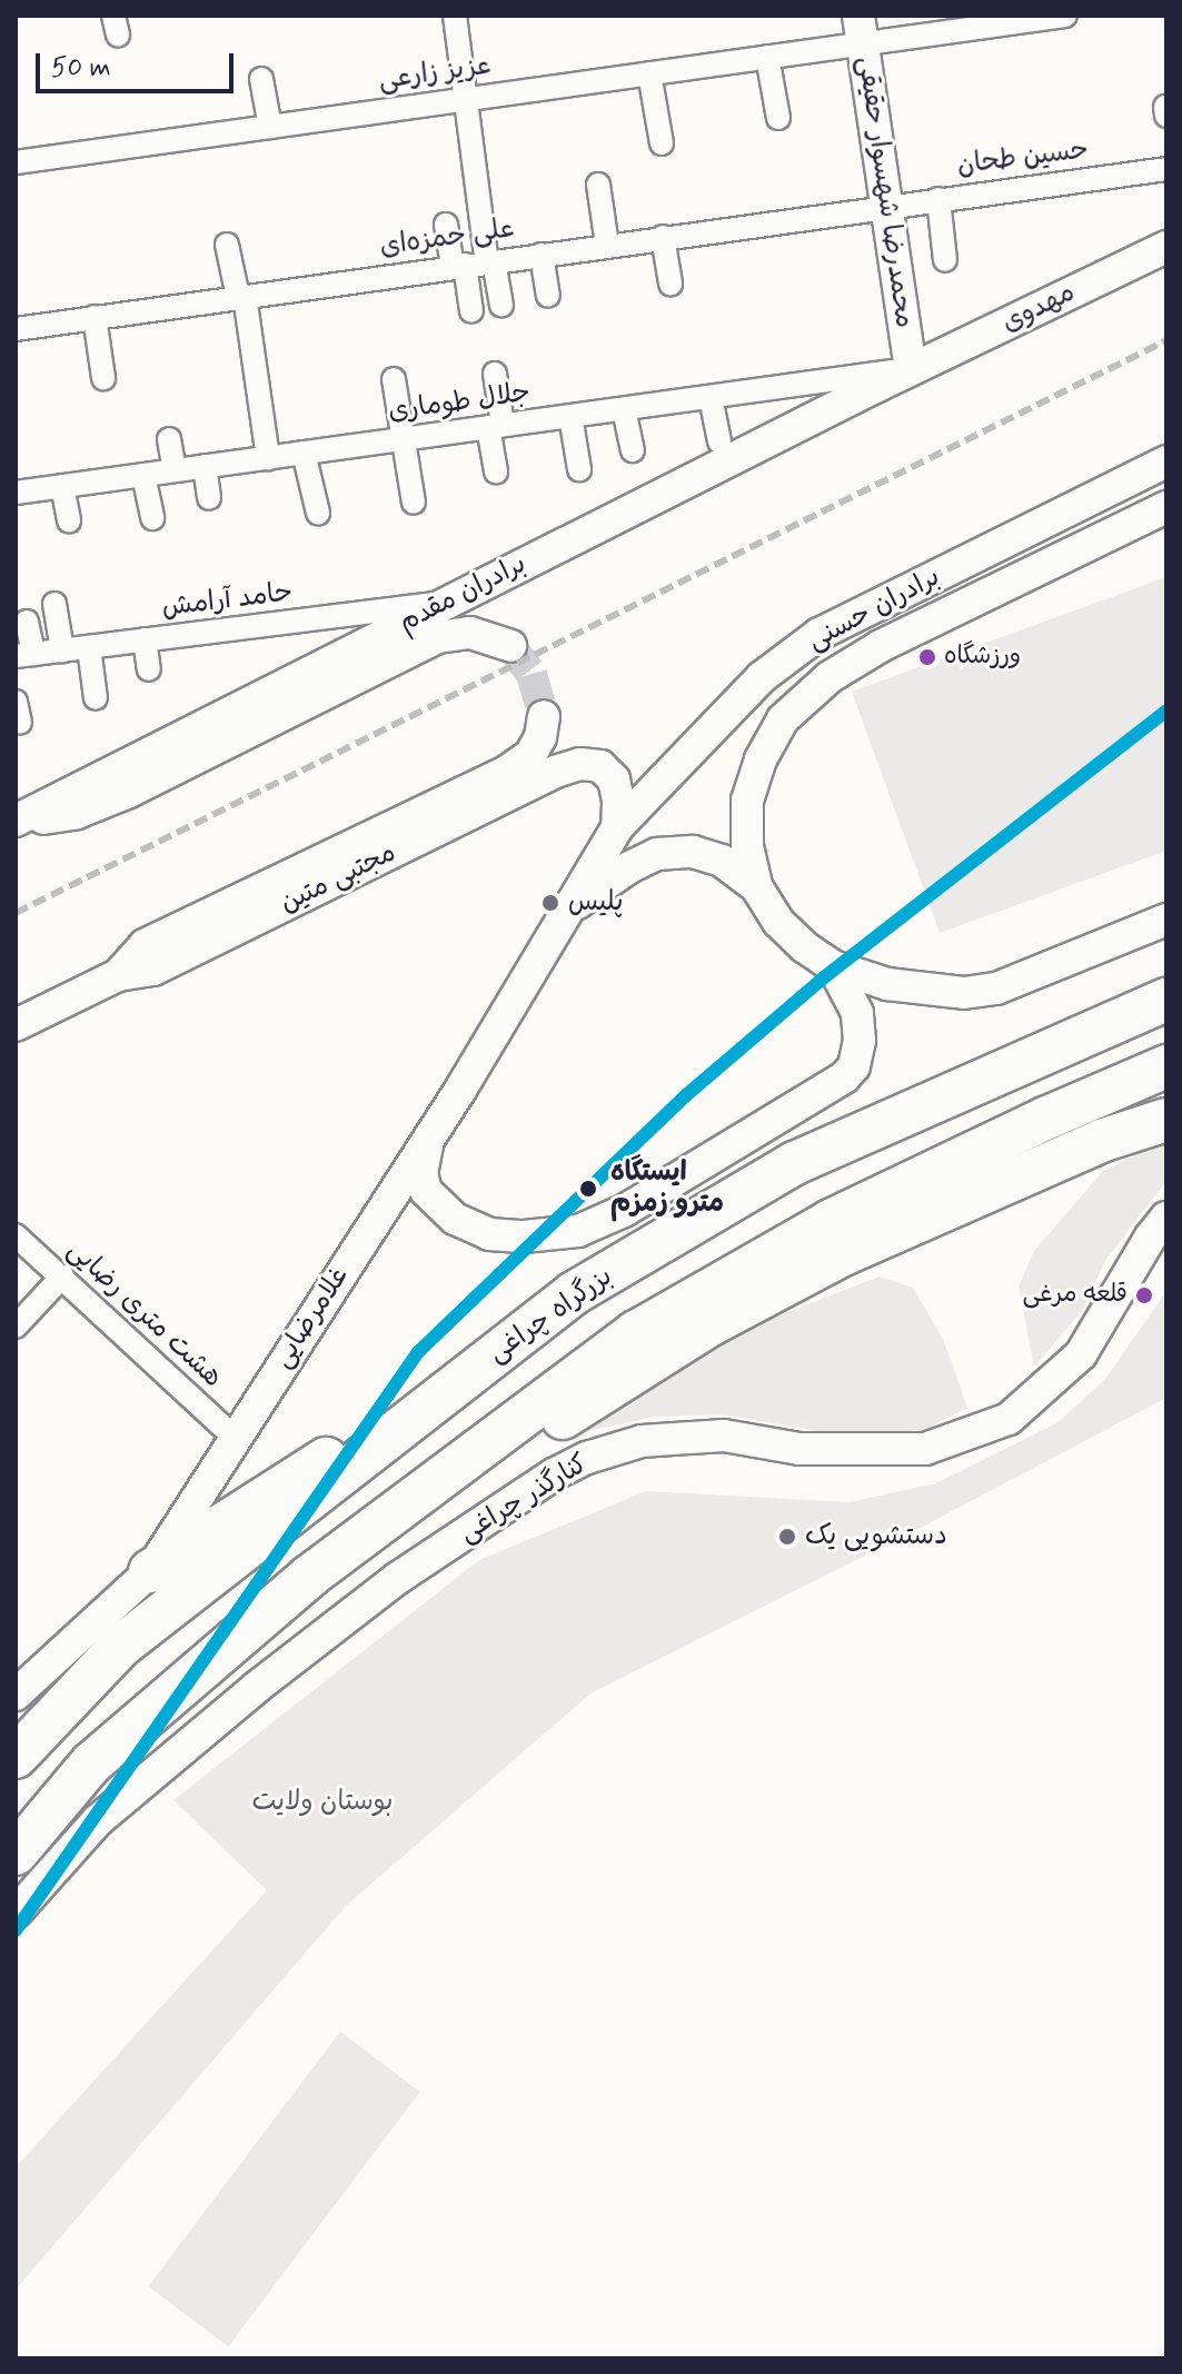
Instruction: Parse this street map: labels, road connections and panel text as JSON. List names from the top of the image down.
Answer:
{
  "streets": {
    "highway": ["بزرگراه چراغی"],
    "main road": [
      "محمدرضا شهسوار حقیقی",
      "مهدوی",
      "برادران مقدم",
      "برادران حسنی",
      "مجتبی متین",
      "غلامرضایی",
      "کنارگذر چراغی"
    ],
    "street": [
      "عزیز زارعی",
      "حسین طحان",
      "علی حمزه‌ای",
      "جلال طوماری",
      "حامد آرامش",
      "هشت متری رضایی"
    ]
  },
  "crossings": [
    ["عزیز زارعی", "محمدرضا شهسوار حقیقی"],
    ["حسین طحان", "محمدرضا شهسوار حقیقی"],
    ["حسین طحان", "علی حمزه‌ای"],
    ["محمدرضا شهسوار حقیقی", "علی حمزه‌ای"],
    ["محمدرضا شهسوار حقیقی", "مهدوی"],
    ["محمدرضا شهسوار حقیقی", "جلال طوماری"],
    ["محمدرضا شهسوار حقیقی", "برادران مقدم"],
    ["مهدوی", "جلال طوماری"],
    ["مهدوی", "برادران مقدم"],
    ["جلال طوماری", "برادران مقدم"],
    ["برادران مقدم", "حامد آرامش"],
    ["برادران حسنی", "مجتبی متین"],
    ["برادران حسنی", "غلامرضایی"],
    ["هشت متری رضایی", "غلامرضایی"]
  ],
  "parks": ["بوستان ولایت"],
  "places": [
    "ورزشگاه",
    "پلیس",
    "ایستگاه مترو زمزم",
    "قلعه مرغی",
    "دستشویی یک"
  ],
  "scale_bar": "50 m"
}
